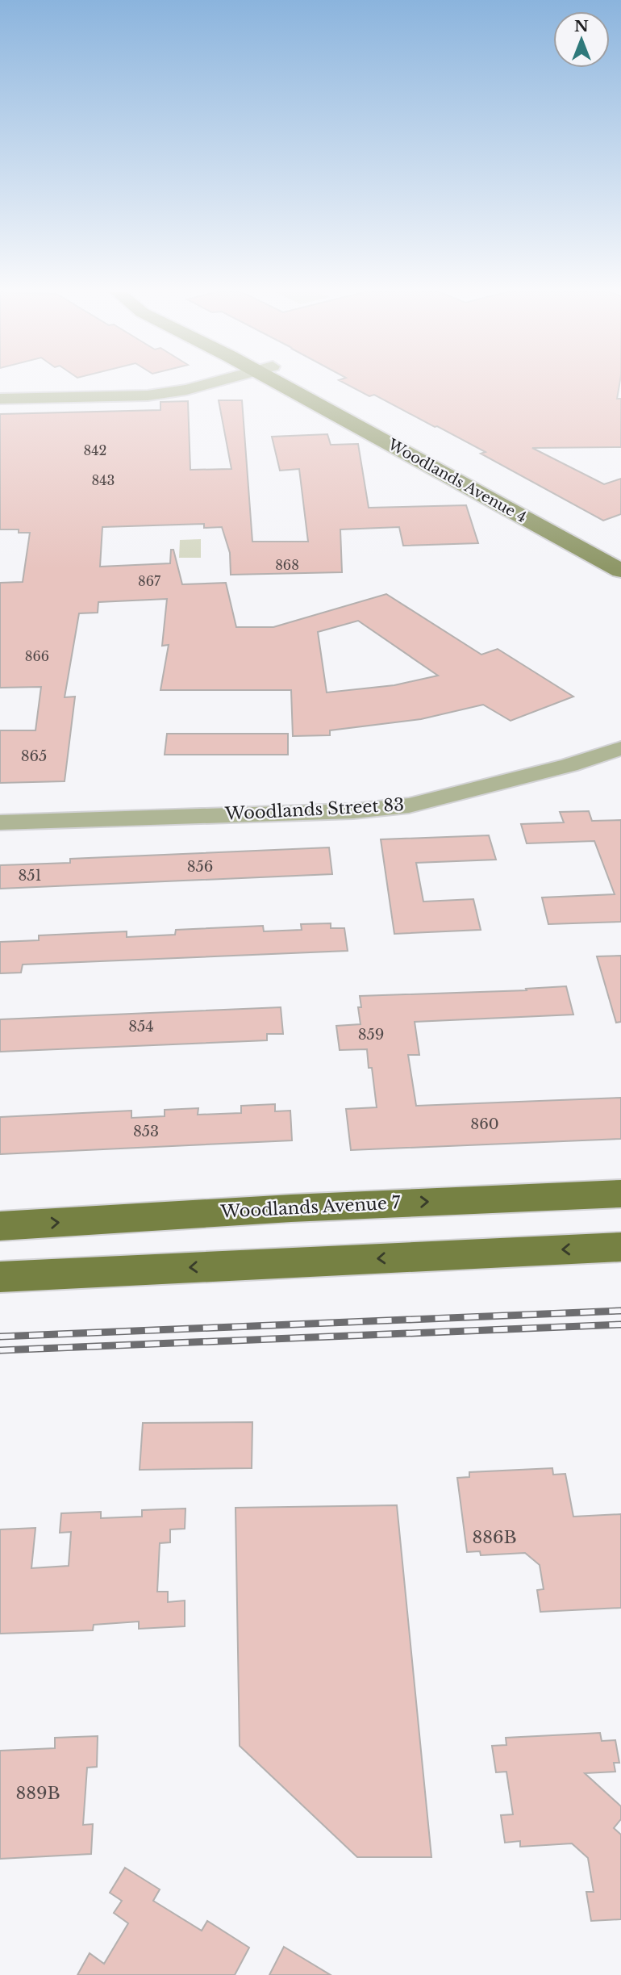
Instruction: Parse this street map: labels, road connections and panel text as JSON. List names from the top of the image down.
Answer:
{
  "streets": {
    "main road": ["Woodlands Avenue 4", "Woodlands Avenue 7"],
    "street": ["Woodlands Street 83"]
  },
  "house_numbers": [
    "842",
    "843",
    "868",
    "867",
    "866",
    "865",
    "856",
    "851",
    "854",
    "859",
    "860",
    "853",
    "886B",
    "889B"
  ],
  "north": "top"
}
